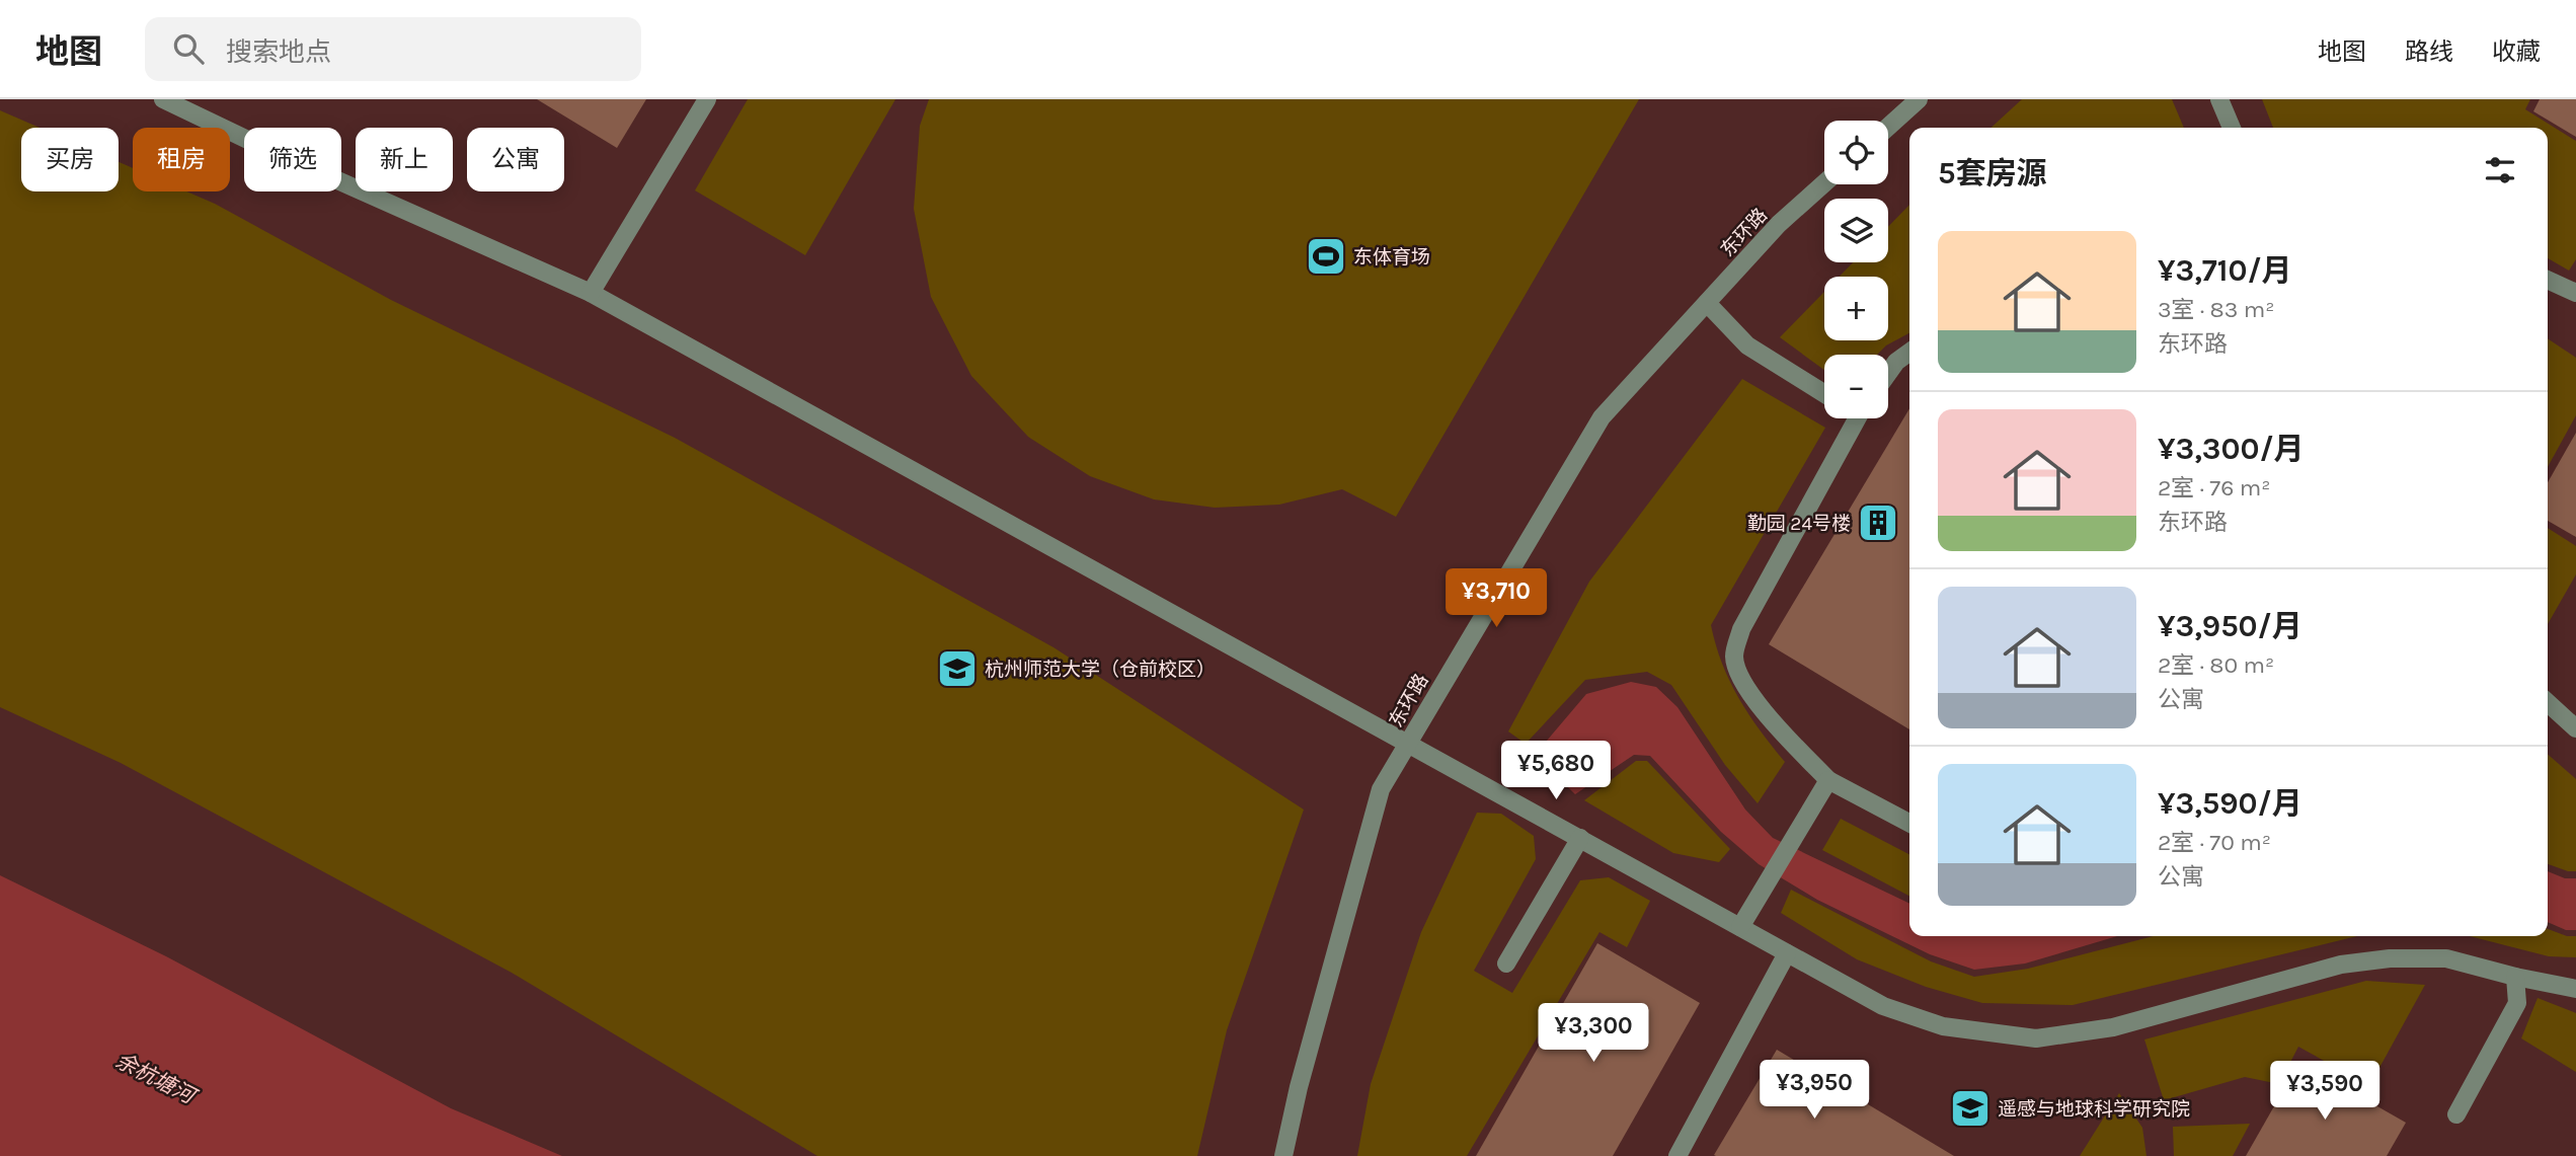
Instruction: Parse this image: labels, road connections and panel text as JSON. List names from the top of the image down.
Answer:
{
  "streets": {
    "street": ["东环路"]
  },
  "water": ["余杭塘河"],
  "places": {
    "sports": ["东体育场"],
    "building": ["勤园 24号楼"],
    "school or university": ["杭州师范大学（仓前校区）", "遥感与地球科学研究院"]
  },
  "page": {
    "header": "地图",
    "search": "搜索地点",
    "nav": ["地图", "路线", "收藏"],
    "map_buttons": ["+", "−"],
    "chip": [
      "买房",
      "租房",
      "筛选",
      "新上",
      "公寓"
    ],
    "heading": "5套房源",
    "list": [
      {
        "name": "¥3,710/月",
        "note": "3室 · 83 m² · 东环路"
      },
      {
        "name": "¥3,300/月",
        "note": "2室 · 76 m² · 东环路"
      },
      {
        "name": "¥3,950/月",
        "note": "2室 · 80 m² · 公寓"
      },
      {
        "name": "¥3,590/月",
        "note": "2室 · 70 m² · 公寓"
      }
    ],
    "price": [
      "¥3,710",
      "¥5,680",
      "¥3,300",
      "¥3,950",
      "¥3,590"
    ]
  }
}
